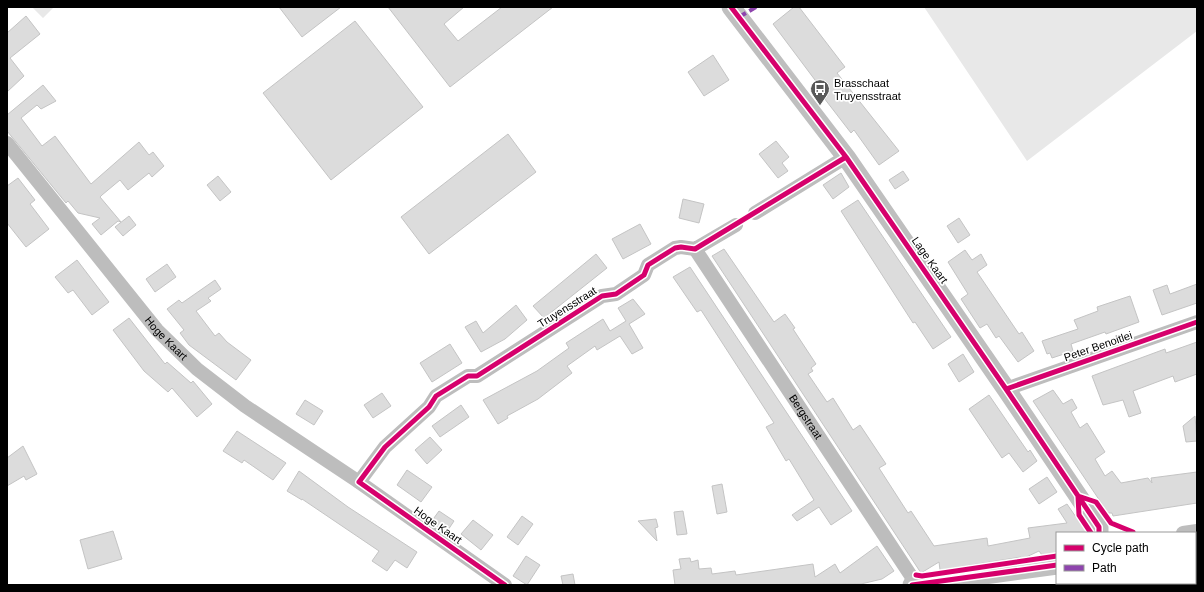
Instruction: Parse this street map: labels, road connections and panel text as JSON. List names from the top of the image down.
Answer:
{
  "streets": {
    "street": [
      "Lage Kaart",
      "Truyensstraat",
      "Hoge Kaart",
      "Peter Benoitlei",
      "Bergstraat"
    ]
  },
  "crossings": [
    ["Lage Kaart", "Peter Benoitlei"],
    ["Truyensstraat", "Hoge Kaart"],
    ["Truyensstraat", "Bergstraat"]
  ],
  "places": {
    "bus stop": ["Brasschaat Truyensstraat"]
  },
  "legend": ["Cycle path", "Path"]
}
